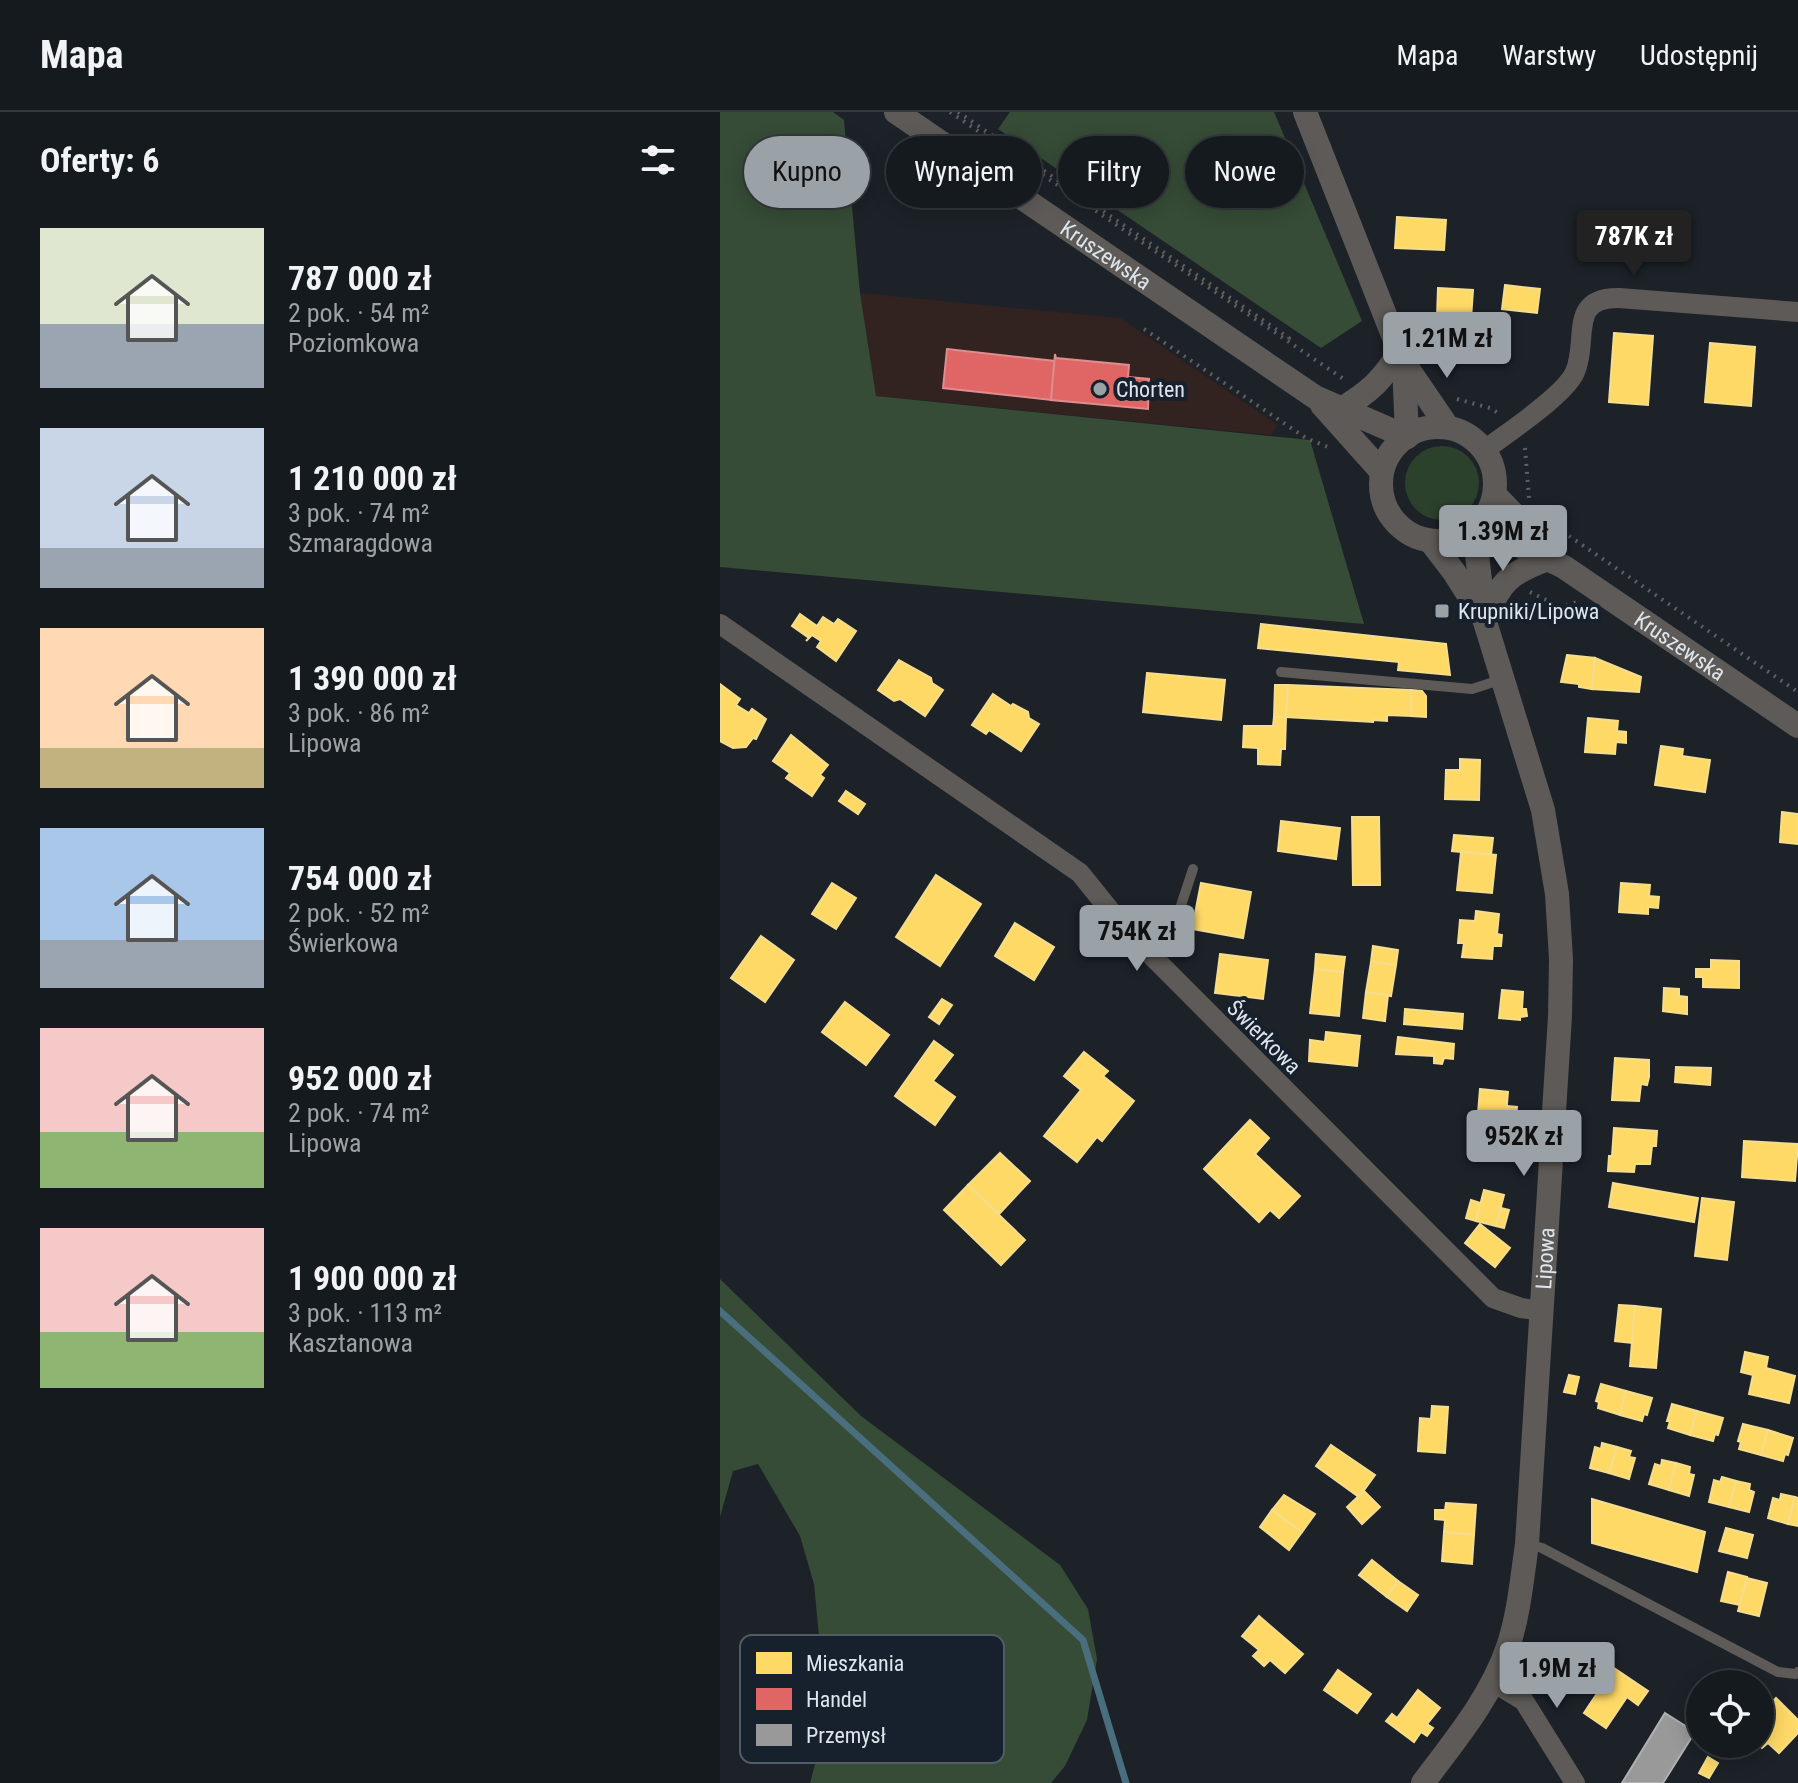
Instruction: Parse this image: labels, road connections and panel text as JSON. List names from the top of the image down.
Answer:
{
  "streets": {
    "street": ["Kruszewska", "Świerkowa", "Lipowa"]
  },
  "crossings": [
    ["Kruszewska", "Lipowa"],
    ["Świerkowa", "Lipowa"]
  ],
  "places": {
    "other": ["Chorten"],
    "transit": ["Krupniki/Lipowa"]
  },
  "legend": ["Mieszkania", "Handel", "Przemysł"],
  "page": {
    "header": "Mapa",
    "nav": ["Mapa", "Warstwy", "Udostępnij"],
    "heading": "Oferty: 6",
    "chip": [
      "Kupno",
      "Wynajem",
      "Filtry",
      "Nowe"
    ],
    "list": [
      {
        "name": "787 000 zł",
        "note": "2 pok. · 54 m² · Poziomkowa"
      },
      {
        "name": "1 210 000 zł",
        "note": "3 pok. · 74 m² · Szmaragdowa"
      },
      {
        "name": "1 390 000 zł",
        "note": "3 pok. · 86 m² · Lipowa"
      },
      {
        "name": "754 000 zł",
        "note": "2 pok. · 52 m² · Świerkowa"
      },
      {
        "name": "952 000 zł",
        "note": "2 pok. · 74 m² · Lipowa"
      },
      {
        "name": "1 900 000 zł",
        "note": "3 pok. · 113 m² · Kasztanowa"
      }
    ],
    "price": [
      "787K zł",
      "1.21M zł",
      "1.39M zł",
      "754K zł",
      "952K zł",
      "1.9M zł"
    ]
  }
}
